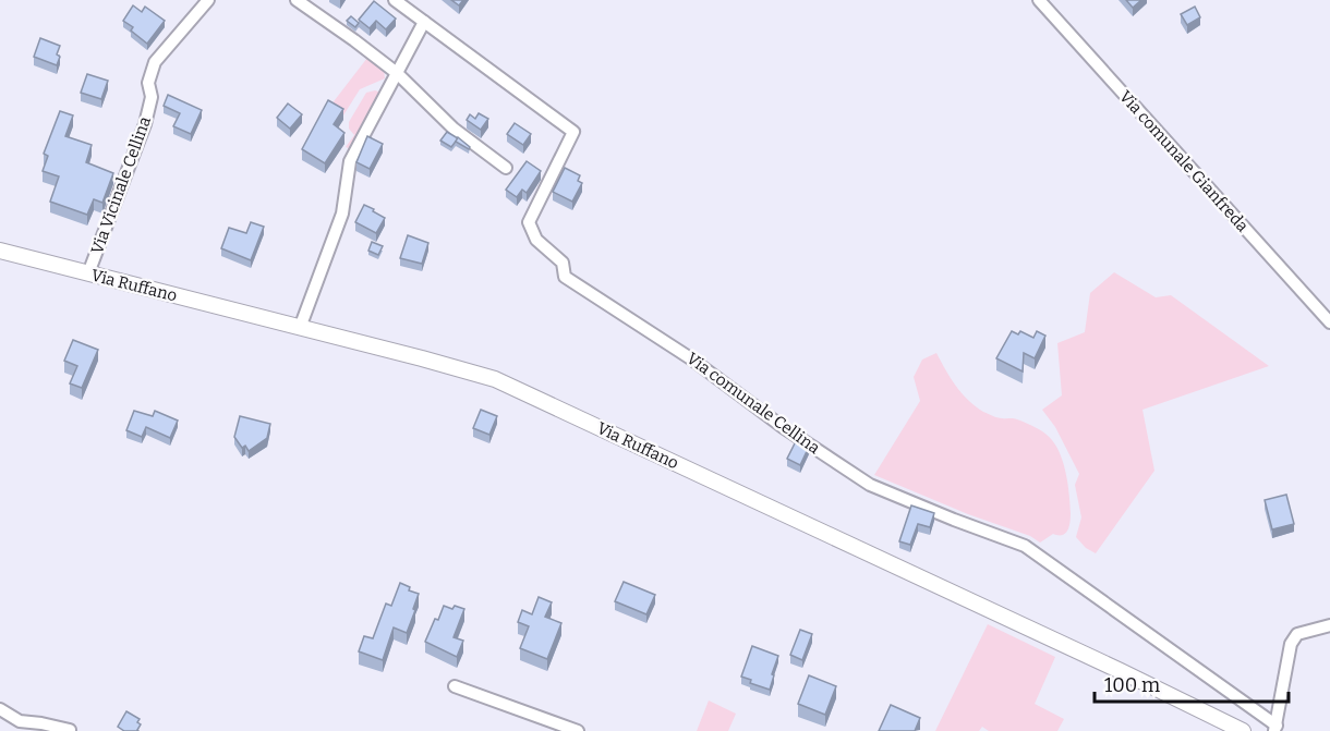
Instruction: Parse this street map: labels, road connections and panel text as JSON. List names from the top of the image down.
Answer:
{
  "streets": {
    "street": [
      "Via comunale Gianfreda",
      "Via Vicinale Cellina",
      "Via Ruffano",
      "Via comunale Cellina"
    ]
  },
  "crossings": [
    ["Via Vicinale Cellina", "Via Ruffano"]
  ],
  "scale_bar": "100 m"
}
